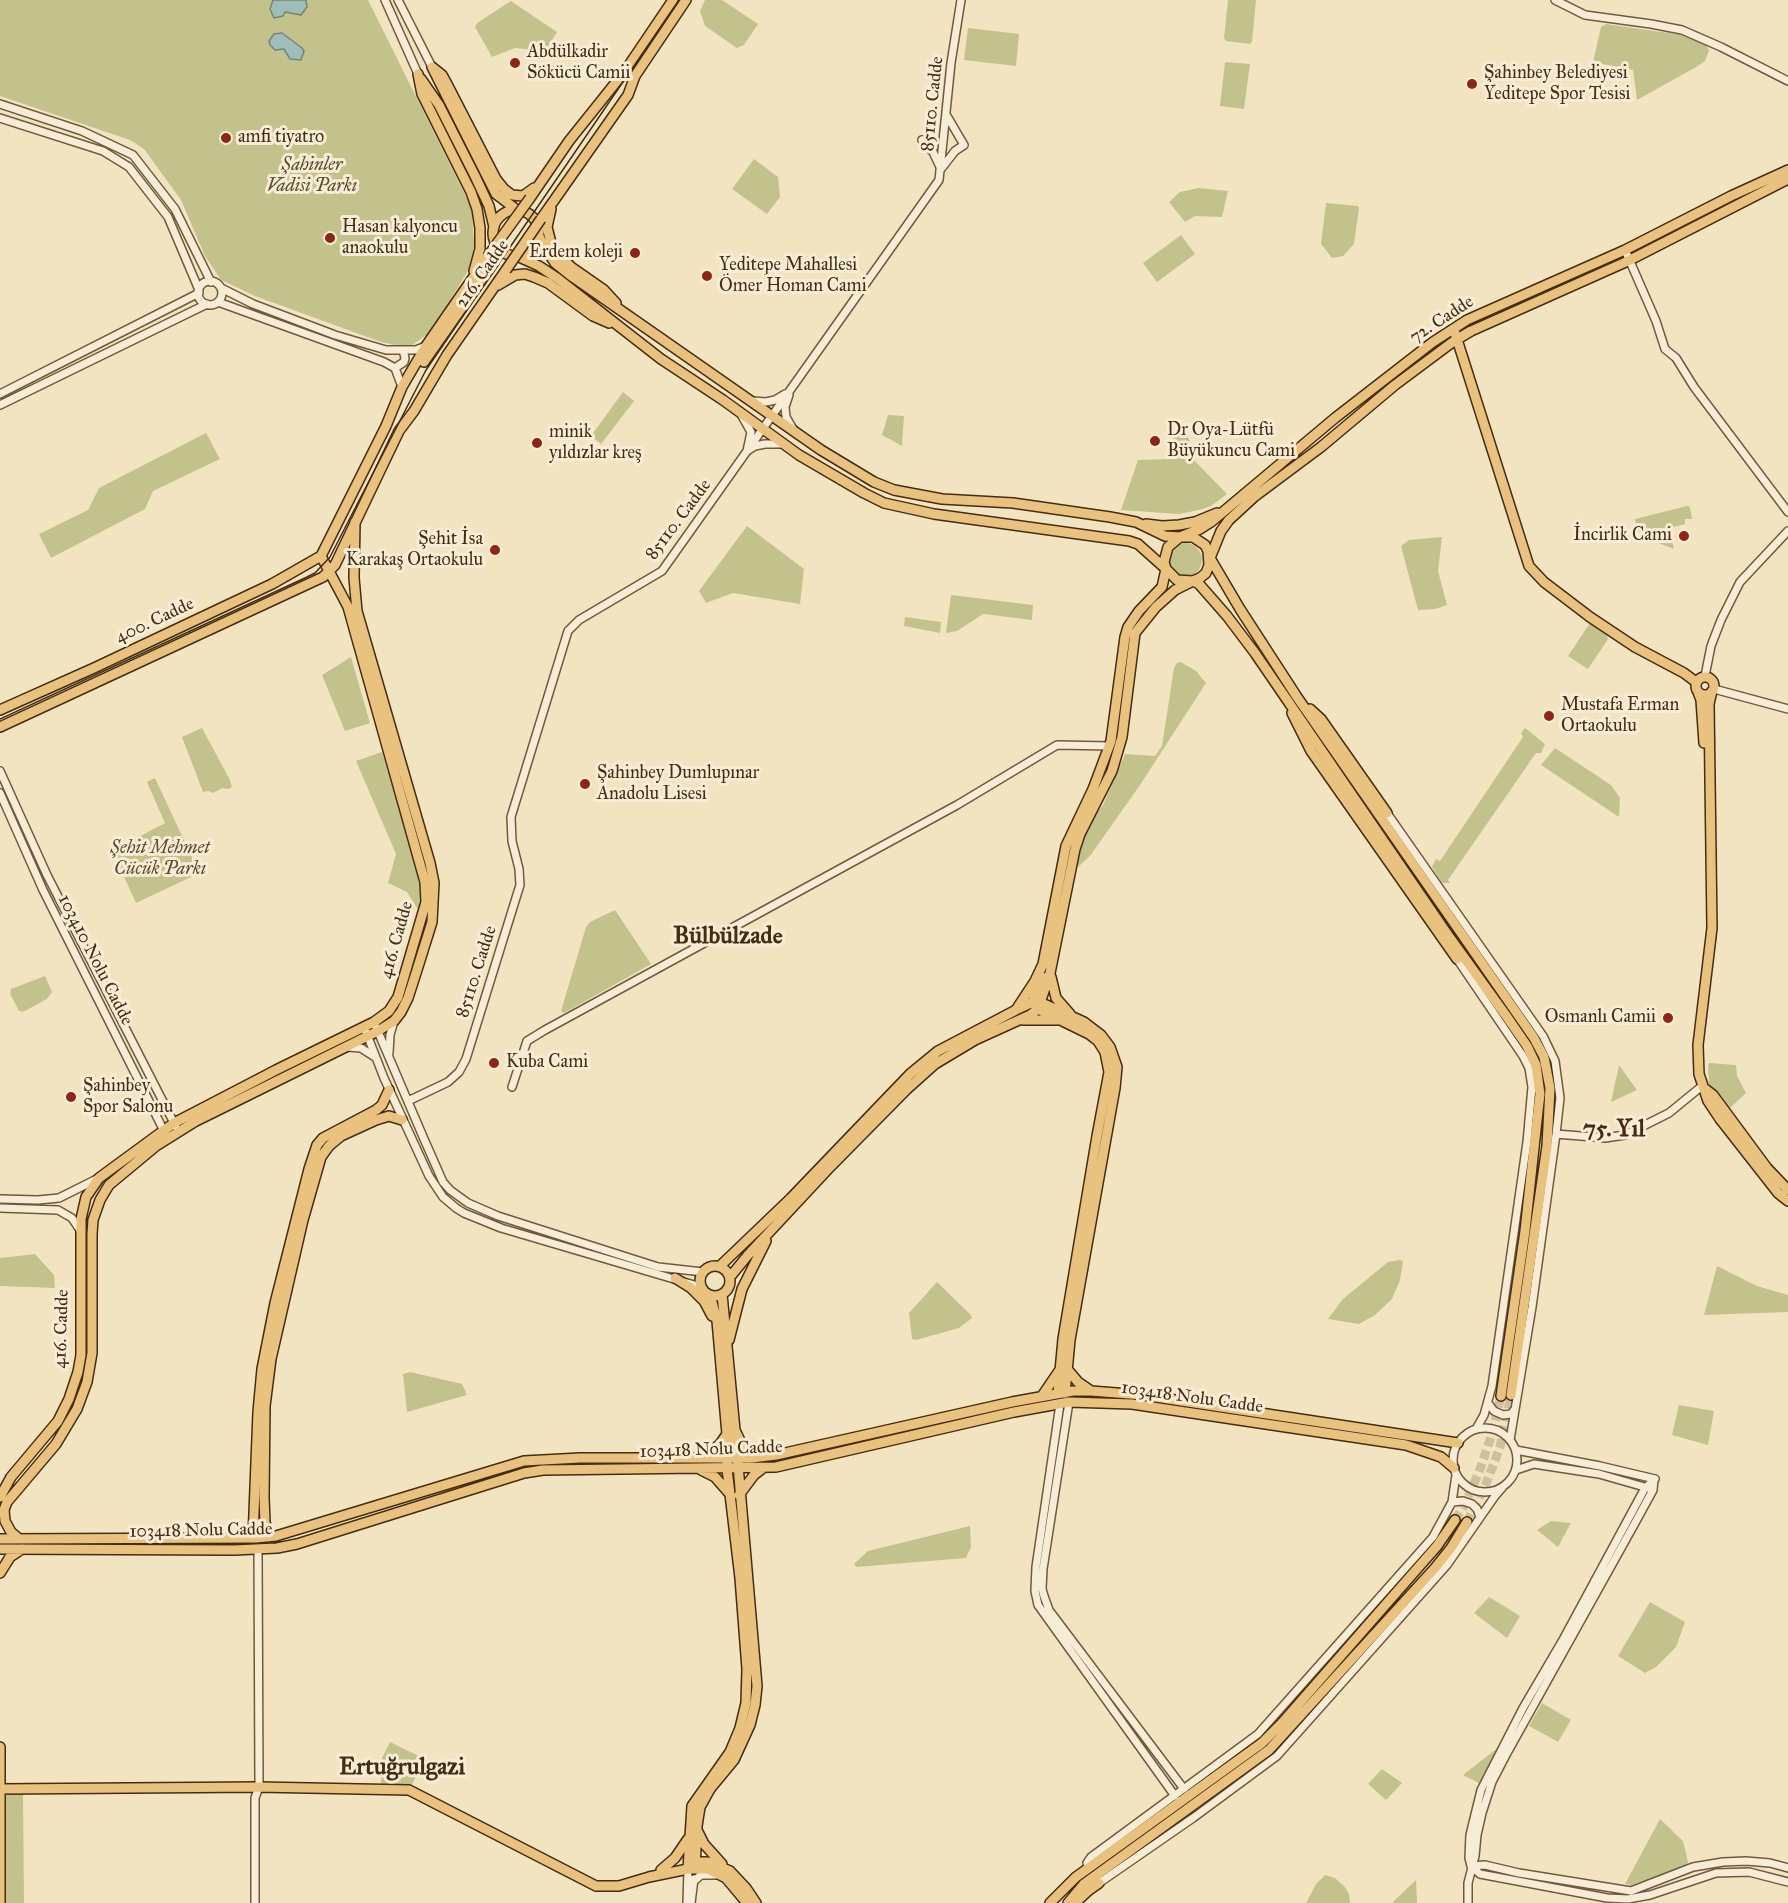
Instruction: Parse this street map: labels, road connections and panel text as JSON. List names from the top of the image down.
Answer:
{
  "streets": {
    "main road": [
      "216. Cadde",
      "72. Cadde",
      "400. Cadde",
      "416. Cadde",
      "103418 Nolu Cadde"
    ],
    "street": ["85110. Cadde", "103410 Nolu Cadde"]
  },
  "crossings": [
    ["216. Cadde", "400. Cadde"],
    ["216. Cadde", "416. Cadde"],
    ["400. Cadde", "416. Cadde"],
    ["416. Cadde", "103410 Nolu Cadde"]
  ],
  "districts": ["Bülbülzade", "75. Yıl", "Ertuğrulgazi"],
  "parks": ["Şahinler Vadisi Parkı", "Şehit Mehmet Cücük Parkı"],
  "places": [
    "Abdülkadir Sökücü Camii",
    "Şahinbey Belediyesi Yeditepe Spor Tesisi",
    "amfi tiyatro",
    "Hasan kalyoncu anaokulu",
    "Erdem koleji",
    "Yeditepe Mahallesi Ömer Homan Cami",
    "Dr Oya-Lütfü Büyükuncu Cami",
    "minik yıldızlar kreş",
    "İncirlik Cami",
    "Şehit İsa Karakaş Ortaokulu",
    "Mustafa Erman Ortaokulu",
    "Şahinbey Dumlupınar Anadolu Lisesi",
    "Osmanlı Camii",
    "Kuba Cami",
    "Şahinbey Spor Salonu"
  ]
}
